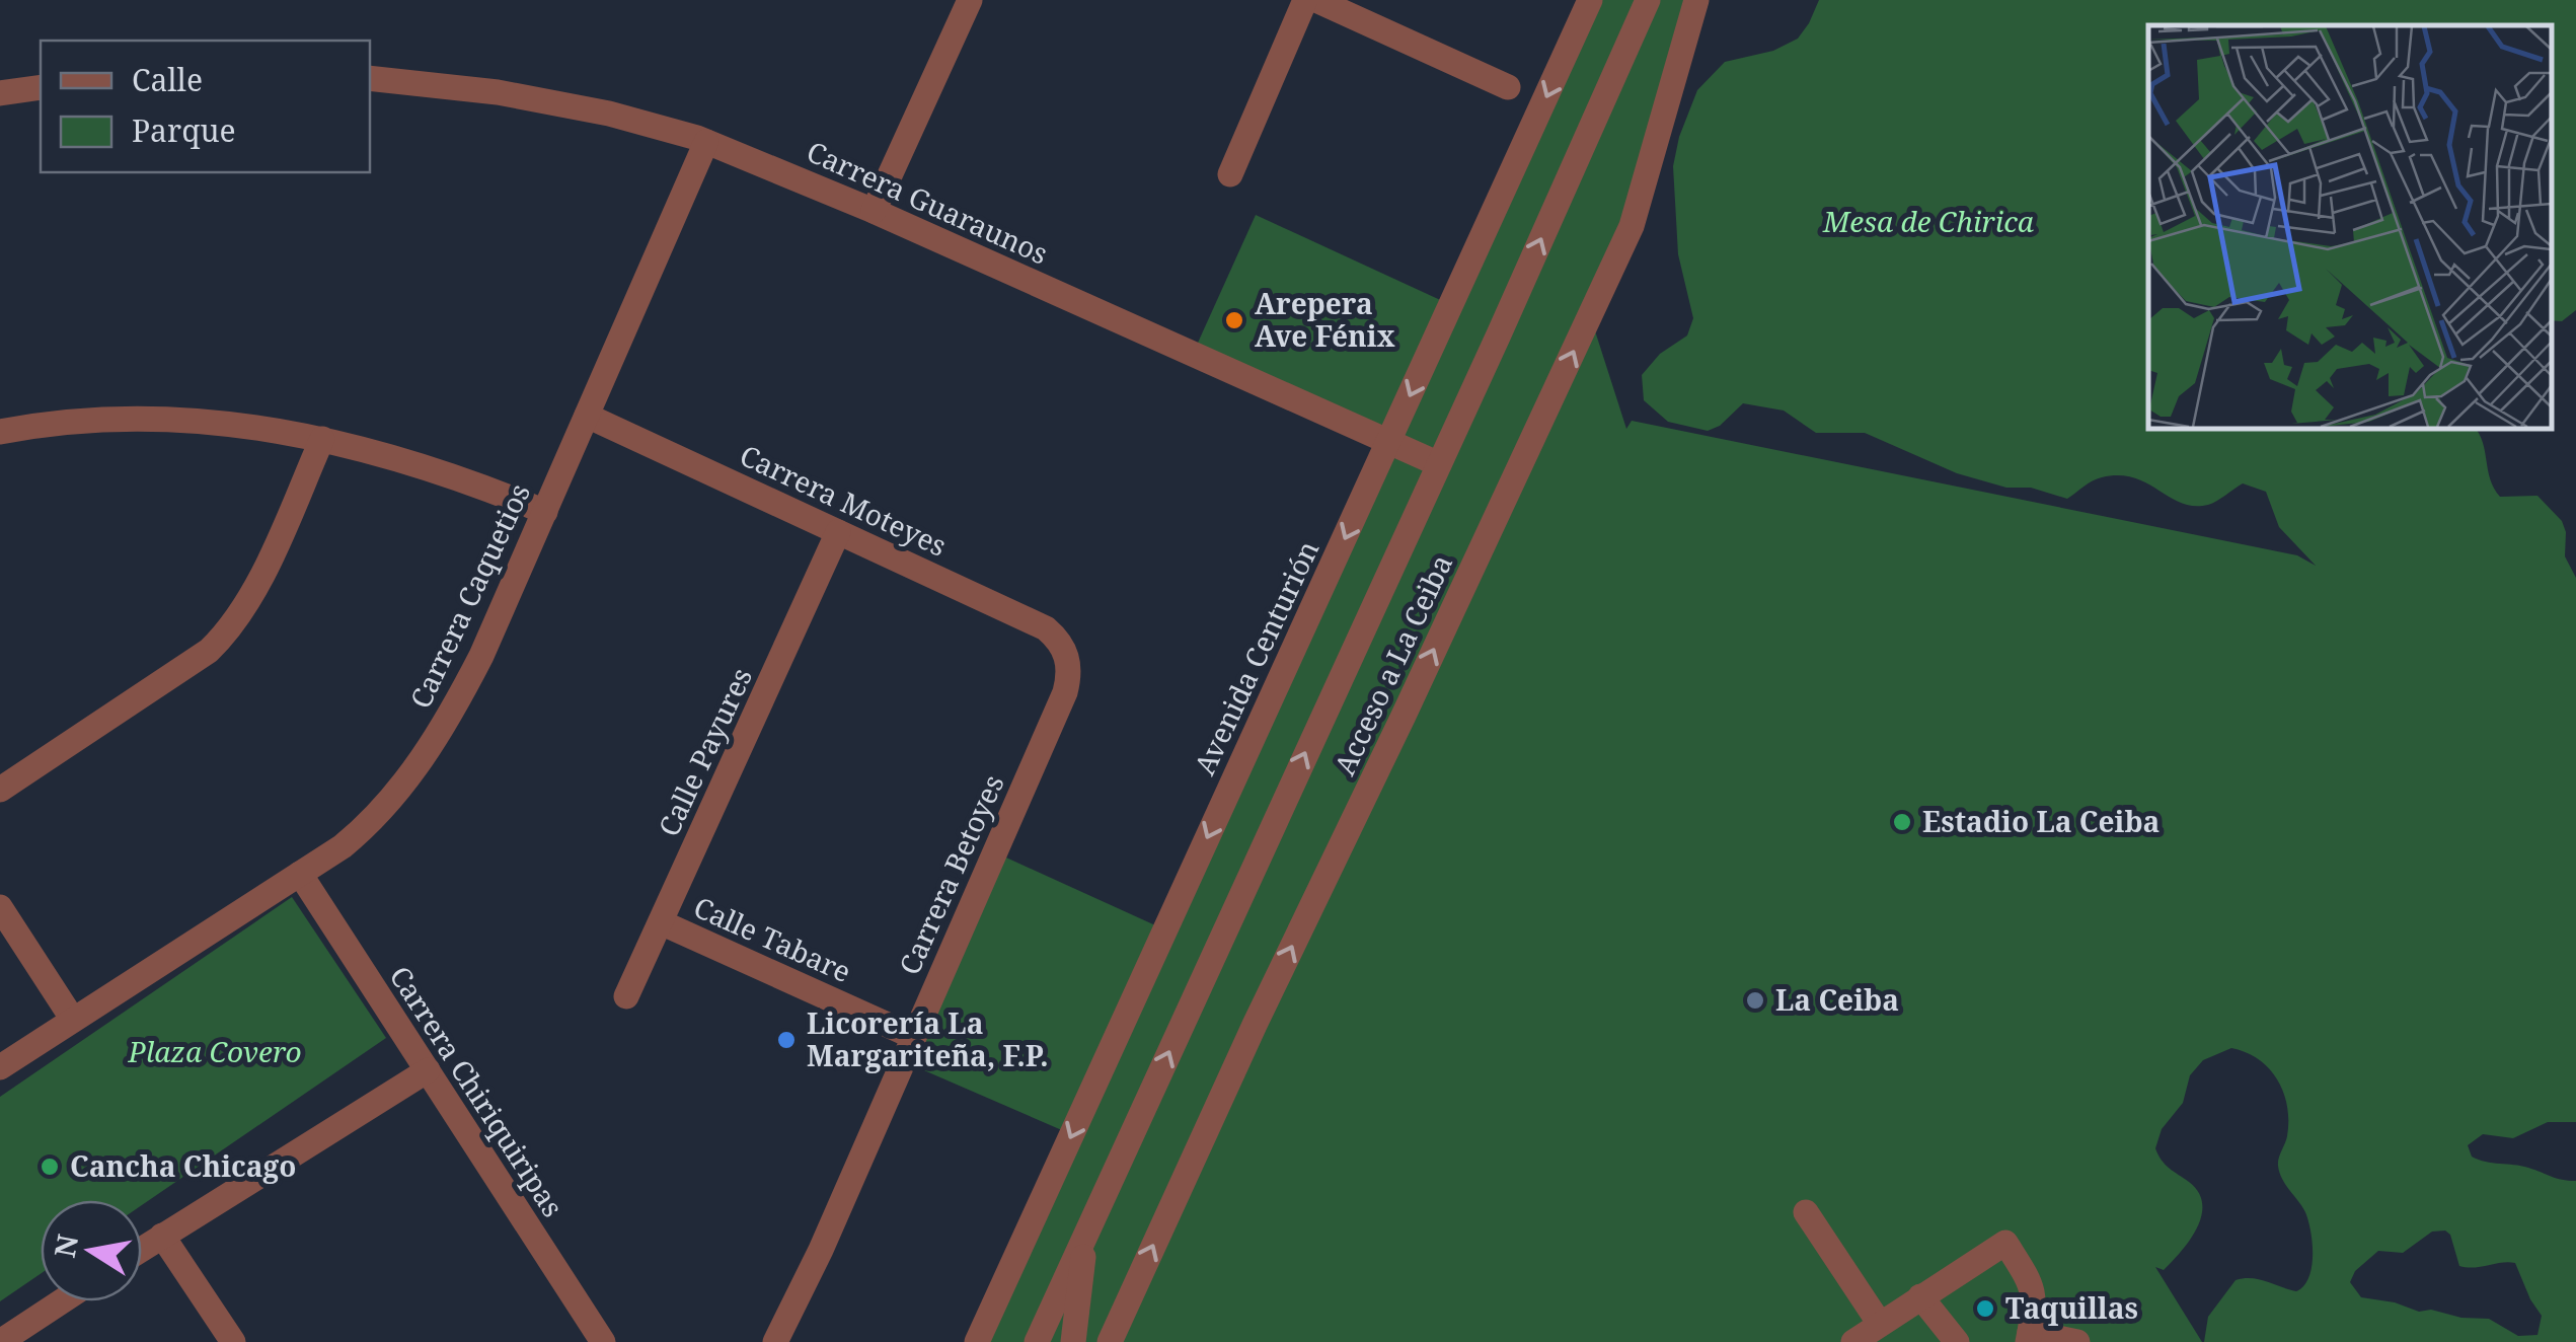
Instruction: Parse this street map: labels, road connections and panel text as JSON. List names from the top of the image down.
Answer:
{
  "streets": {
    "street": [
      "Carrera Guaraunos",
      "Carrera Moteyes",
      "Carrera Caquetios",
      "Avenida Centurión",
      "Acceso a La Ceiba",
      "Calle Payures",
      "Carrera Betoyes",
      "Calle Tabare",
      "Carrera Chiriquiripas"
    ]
  },
  "crossings": [
    ["Carrera Guaraunos", "Carrera Caquetios"],
    ["Carrera Guaraunos", "Avenida Centurión"],
    ["Carrera Moteyes", "Carrera Caquetios"],
    ["Carrera Moteyes", "Calle Payures"],
    ["Carrera Moteyes", "Carrera Betoyes"],
    ["Carrera Caquetios", "Carrera Chiriquiripas"],
    ["Calle Payures", "Calle Tabare"],
    ["Carrera Betoyes", "Calle Tabare"]
  ],
  "parks": ["Mesa de Chirica", "Plaza Covero"],
  "places": [
    "Arepera Ave Fénix",
    "Estadio La Ceiba",
    "La Ceiba",
    "Licorería La Margariteña, F.P.",
    "Cancha Chicago",
    "Taquillas"
  ],
  "legend": ["Calle", "Parque"],
  "north": "left"
}
